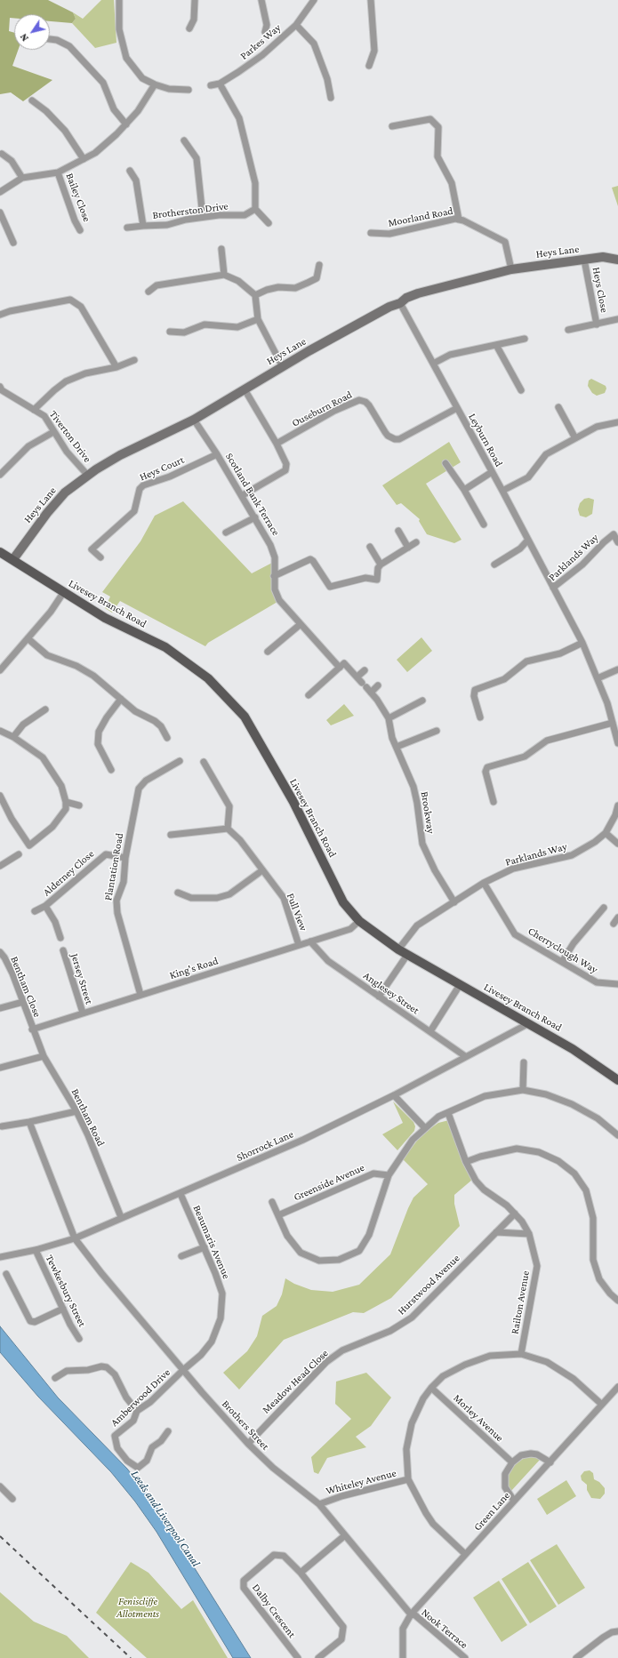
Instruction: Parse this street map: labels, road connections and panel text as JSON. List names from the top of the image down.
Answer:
{
  "streets": {
    "main road": ["Livesey Branch Road"],
    "street": [
      "Parkes Way",
      "Bailey Close",
      "Brotherston Drive",
      "Moorland Road",
      "Heys Lane",
      "Heys Close",
      "Ouseburn Road",
      "Tiverton Drive",
      "Leyburn Road",
      "Heys Court",
      "Scotland Bank Terrace",
      "Parklands Way",
      "Brookway",
      "Plantation Road",
      "Alderney Close",
      "Full View",
      "Cherryclough Way",
      "King's Road",
      "Jersey Street",
      "Bentham Close",
      "Anglesey Street",
      "Bentham Road",
      "Shorrock Lane",
      "Greenside Avenue",
      "Beaumaris Avenue",
      "Hurstwood Avenue",
      "Tewkesbury Street",
      "Railton Avenue",
      "Meadow Head Close",
      "Amberwood Drive",
      "Morley Avenue",
      "Brothers Street",
      "Whiteley Avenue",
      "Green Lane",
      "Dalby Crescent",
      "Nook Terrace"
    ]
  },
  "crossings": [
    ["Moorland Road", "Heys Lane"],
    ["Heys Lane", "Heys Close"],
    ["Heys Lane", "Tiverton Drive"],
    ["Heys Lane", "Leyburn Road"],
    ["Heys Lane", "Scotland Bank Terrace"],
    ["Heys Lane", "Livesey Branch Road"],
    ["Ouseburn Road", "Leyburn Road"],
    ["Leyburn Road", "Parklands Way"],
    ["Heys Court", "Scotland Bank Terrace"],
    ["Scotland Bank Terrace", "Brookway"],
    ["Parklands Way", "Livesey Branch Road"],
    ["Parklands Way", "Brookway"],
    ["Parklands Way", "Cherryclough Way"],
    ["Livesey Branch Road", "King's Road"],
    ["Livesey Branch Road", "Shorrock Lane"],
    ["Plantation Road", "Alderney Close"],
    ["Plantation Road", "King's Road"],
    ["Full View", "King's Road"],
    ["King's Road", "Jersey Street"],
    ["King's Road", "Bentham Close"],
    ["King's Road", "Anglesey Street"],
    ["King's Road", "Bentham Road"],
    ["Bentham Close", "Bentham Road"],
    ["Anglesey Street", "Shorrock Lane"],
    ["Bentham Road", "Shorrock Lane"],
    ["Shorrock Lane", "Beaumaris Avenue"],
    ["Shorrock Lane", "Tewkesbury Street"],
    ["Shorrock Lane", "Brothers Street"],
    ["Beaumaris Avenue", "Amberwood Drive"],
    ["Beaumaris Avenue", "Brothers Street"],
    ["Hurstwood Avenue", "Railton Avenue"],
    ["Hurstwood Avenue", "Meadow Head Close"],
    ["Meadow Head Close", "Brothers Street"],
    ["Amberwood Drive", "Brothers Street"],
    ["Brothers Street", "Whiteley Avenue"],
    ["Brothers Street", "Green Lane"],
    ["Brothers Street", "Nook Terrace"],
    ["Green Lane", "Nook Terrace"]
  ],
  "water": ["Leeds and Liverpool Canal"],
  "parks": ["Feniscliffe Allotments"],
  "north": "bottom left"
}
